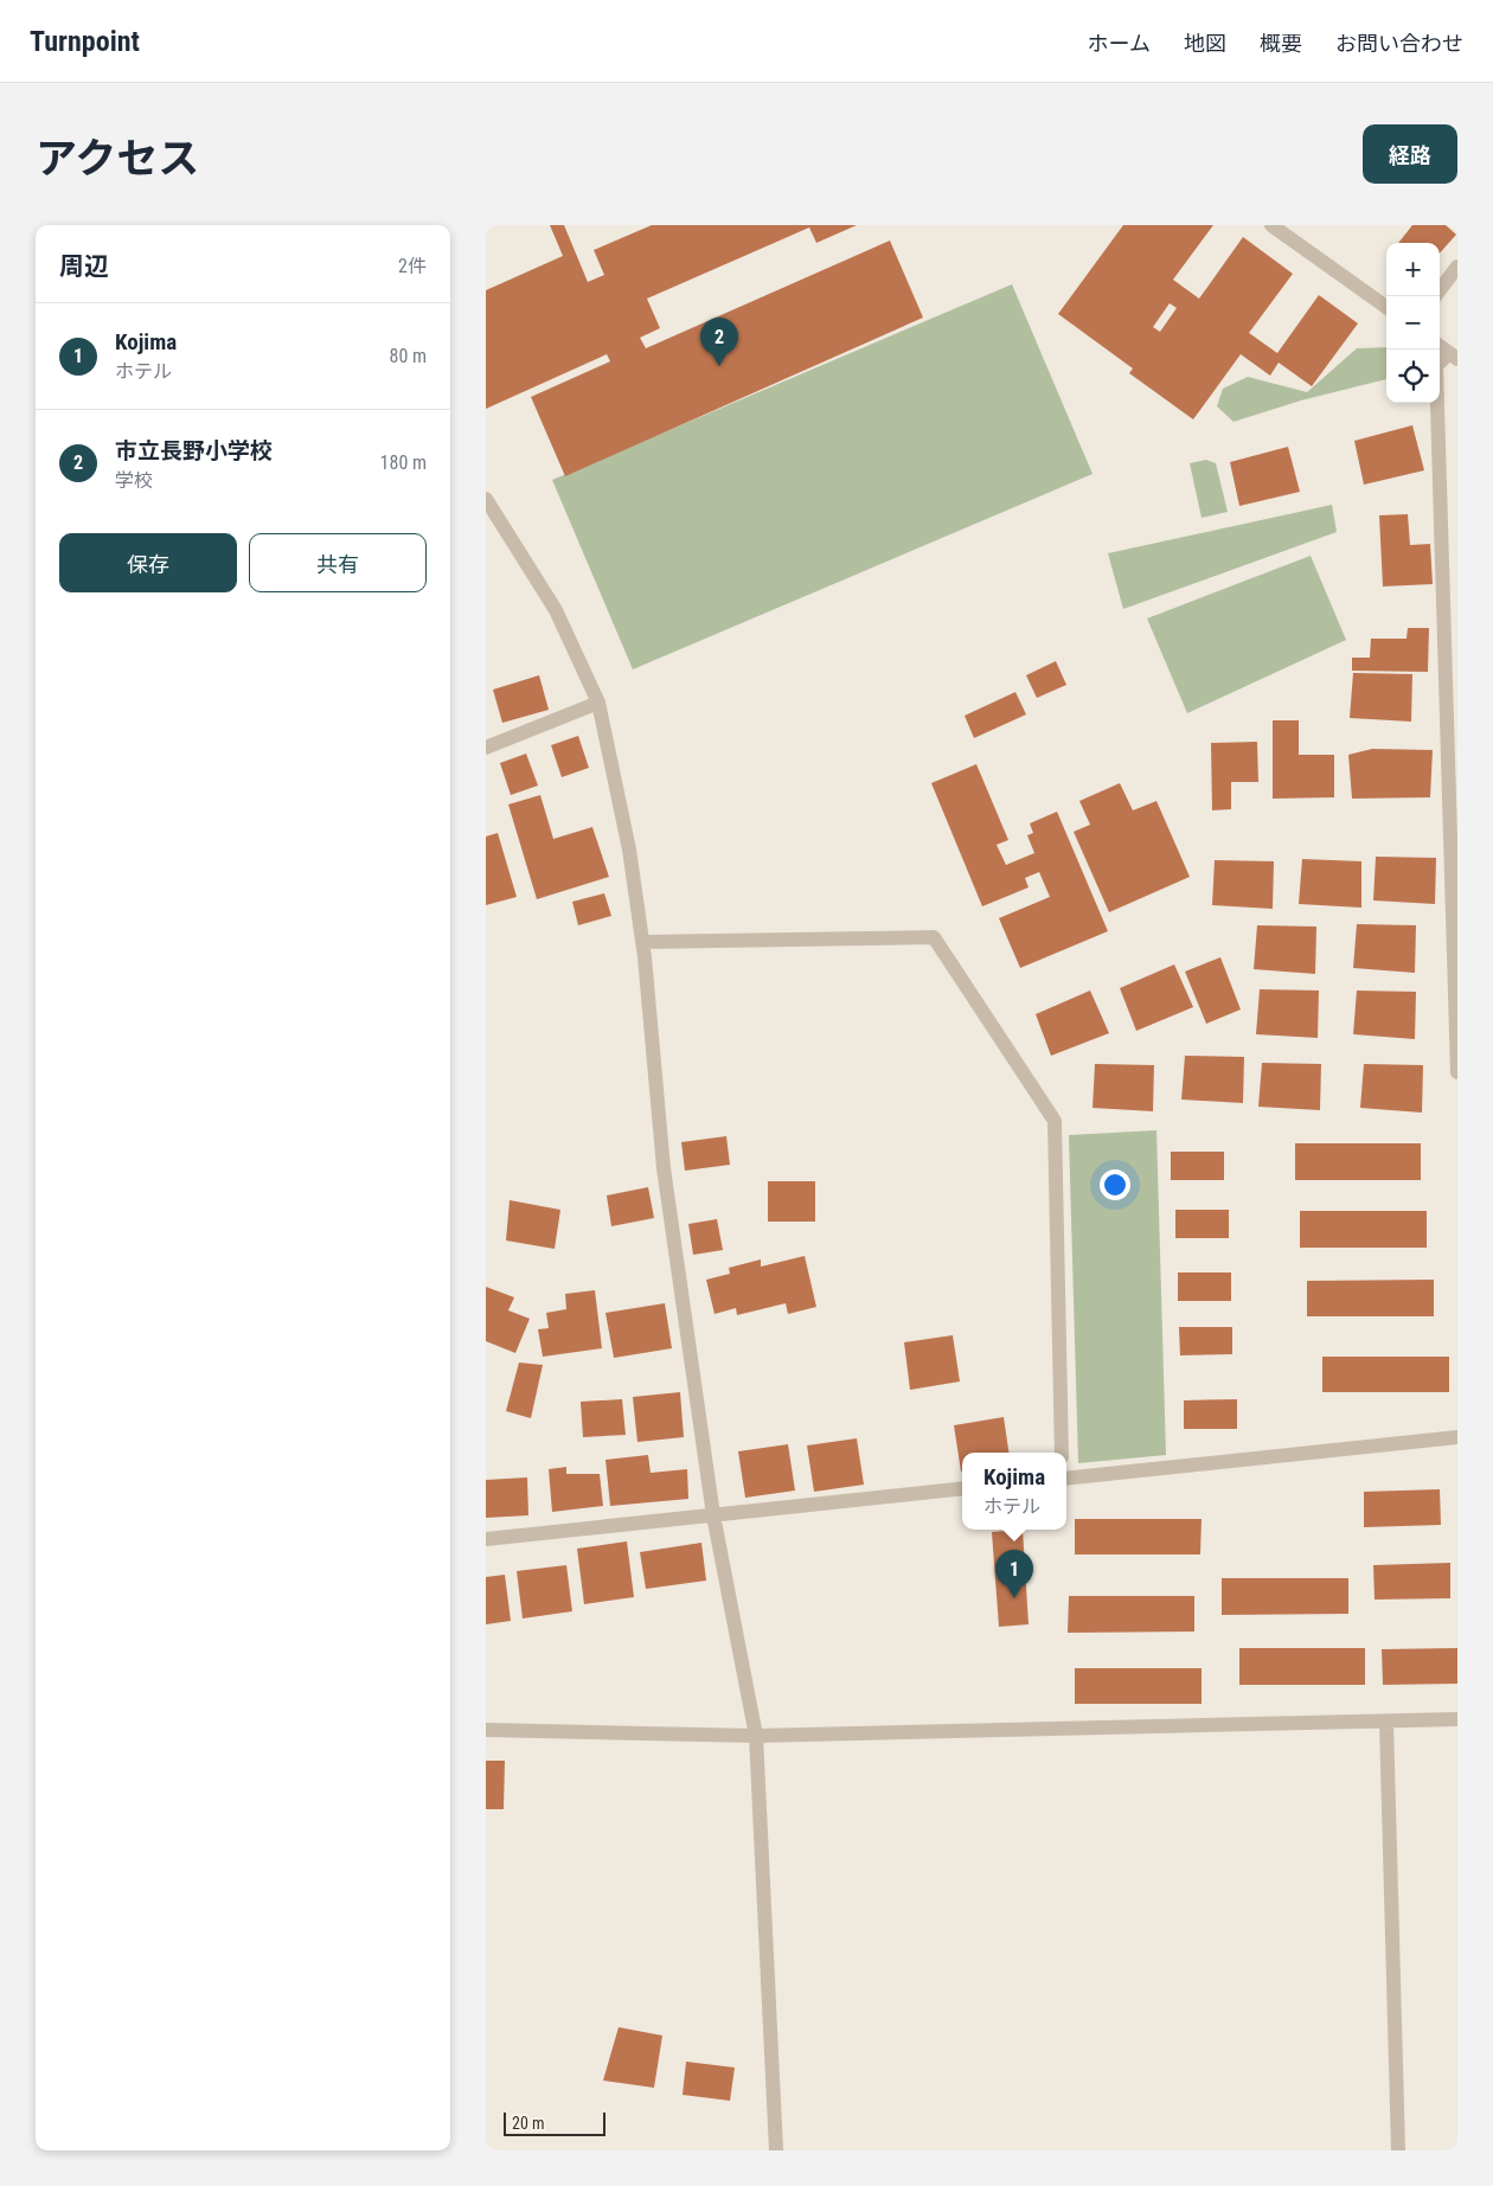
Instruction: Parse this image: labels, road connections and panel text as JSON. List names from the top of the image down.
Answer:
{
  "scale_bar": "20 m",
  "page": {
    "header": "Turnpoint",
    "nav": [
      "ホーム",
      "地図",
      "概要",
      "お問い合わせ"
    ],
    "title": "アクセス",
    "buttons": [
      "経路",
      ["保存", "共有"]
    ],
    "heading": ["周辺", "2件"],
    "map_buttons": ["+", "−"],
    "list": [
      {
        "mark": "1",
        "name": "Kojima",
        "note": "ホテル",
        "value": "80 m"
      },
      {
        "mark": "2",
        "name": "市立長野小学校",
        "note": "学校",
        "value": "180 m"
      }
    ],
    "pins": ["2", "1"],
    "popup": ["Kojima", "ホテル"],
    "scale": "20 m"
  }
}
